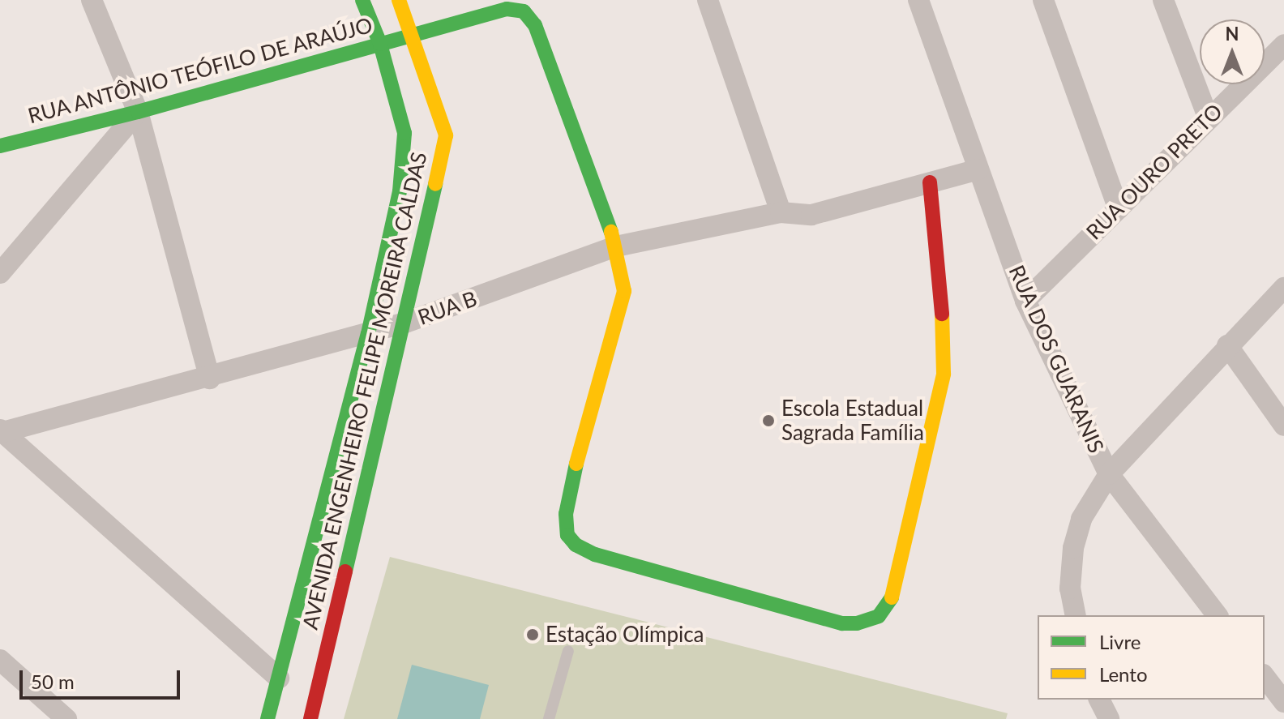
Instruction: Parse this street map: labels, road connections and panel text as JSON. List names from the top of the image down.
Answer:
{
  "streets": {
    "street": [
      "RUA ANTÔNIO TEÓFILO DE ARAÚJO",
      "RUA OURO PRETO",
      "RUA B",
      "RUA DOS GUARANIS",
      "AVENIDA ENGENHEIRO FELIPE MOREIRA CALDAS"
    ]
  },
  "crossings": [
    ["RUA ANTÔNIO TEÓFILO DE ARAÚJO", "RUA B"],
    ["RUA ANTÔNIO TEÓFILO DE ARAÚJO", "AVENIDA ENGENHEIRO FELIPE MOREIRA CALDAS"],
    ["RUA OURO PRETO", "RUA DOS GUARANIS"],
    ["RUA B", "RUA DOS GUARANIS"],
    ["RUA B", "AVENIDA ENGENHEIRO FELIPE MOREIRA CALDAS"]
  ],
  "places": ["Escola Estadual Sagrada Família", "Estação Olímpica"],
  "legend": ["Livre", "Lento"],
  "scale_bar": "50 m",
  "north": "top"
}
